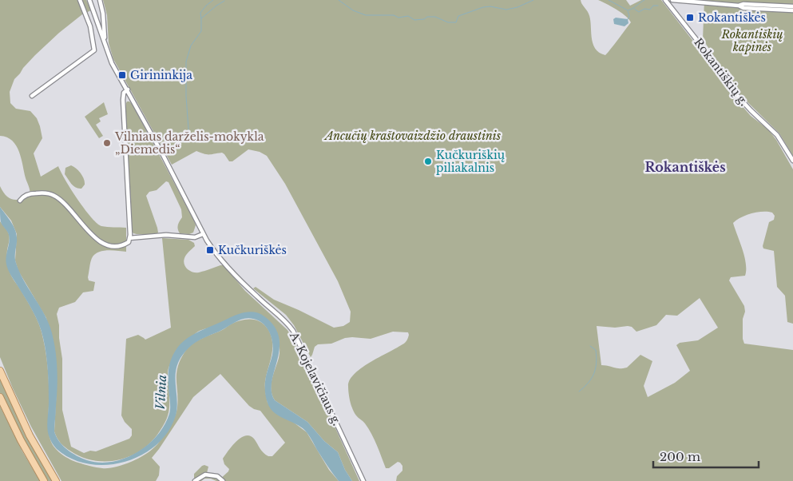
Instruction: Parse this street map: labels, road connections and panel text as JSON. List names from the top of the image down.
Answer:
{
  "streets": {
    "street": ["Rokantiškių g.", "A. Kojelavičiaus g."]
  },
  "districts": ["Rokantiškės"],
  "water": ["Vilnia"],
  "parks": ["Rokantiškių kapinės", "Ancučių kraštovaizdžio draustinis"],
  "places": {
    "transit": ["Rokantiškės", "Girininkija", "Kučkuriškės"],
    "other": ["Vilniaus darželis-mokykla „Diemedis“", "Kučkuriškių piliakalnis"]
  },
  "scale_bar": "200 m"
}
